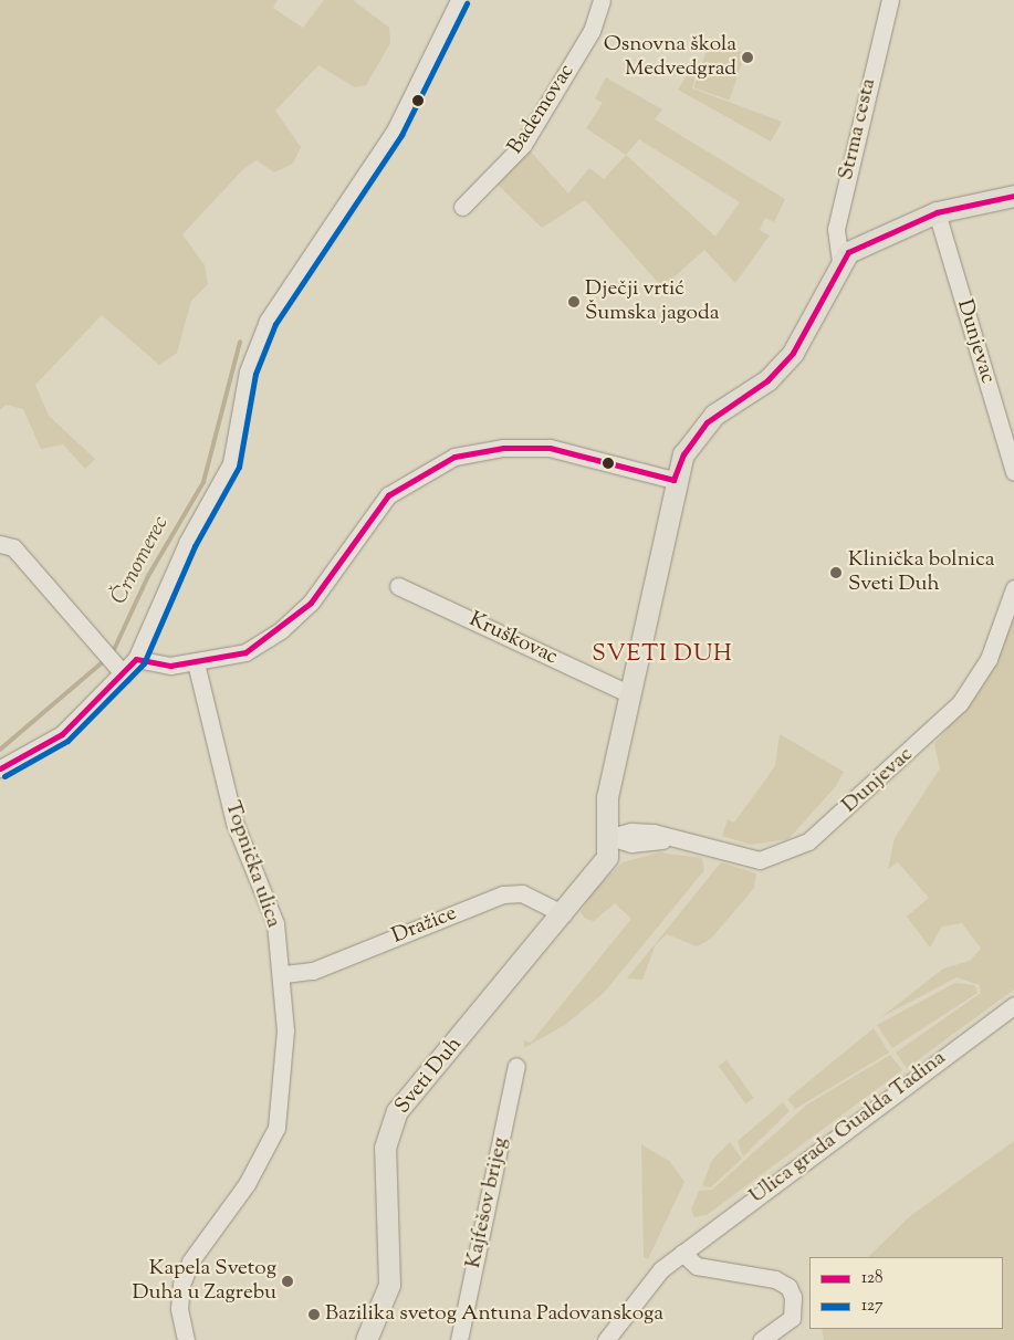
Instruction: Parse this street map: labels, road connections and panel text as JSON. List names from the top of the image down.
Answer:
{
  "streets": {
    "main road": ["Sveti Duh"],
    "street": [
      "Bademovac",
      "Strma cesta",
      "Dunjevac",
      "Kruškovac",
      "Topnička ulica",
      "Dražice",
      "Ulica grada Gualda Tadina",
      "Kajfešov brijeg"
    ]
  },
  "crossings": [
    ["Dunjevac", "Sveti Duh"],
    ["Topnička ulica", "Dražice"],
    ["Dražice", "Sveti Duh"]
  ],
  "districts": ["SVETI DUH"],
  "water": ["Črnomerec"],
  "places": [
    "Osnovna škola Medvedgrad",
    "Dječji vrtić Šumska jagoda",
    "Klinička bolnica Sveti Duh",
    "Kapela Svetog Duha u Zagrebu",
    "Bazilika svetog Antuna Padovanskoga"
  ],
  "lines": ["transit line 127", "transit line 128"],
  "legend": ["128", "127"]
}
